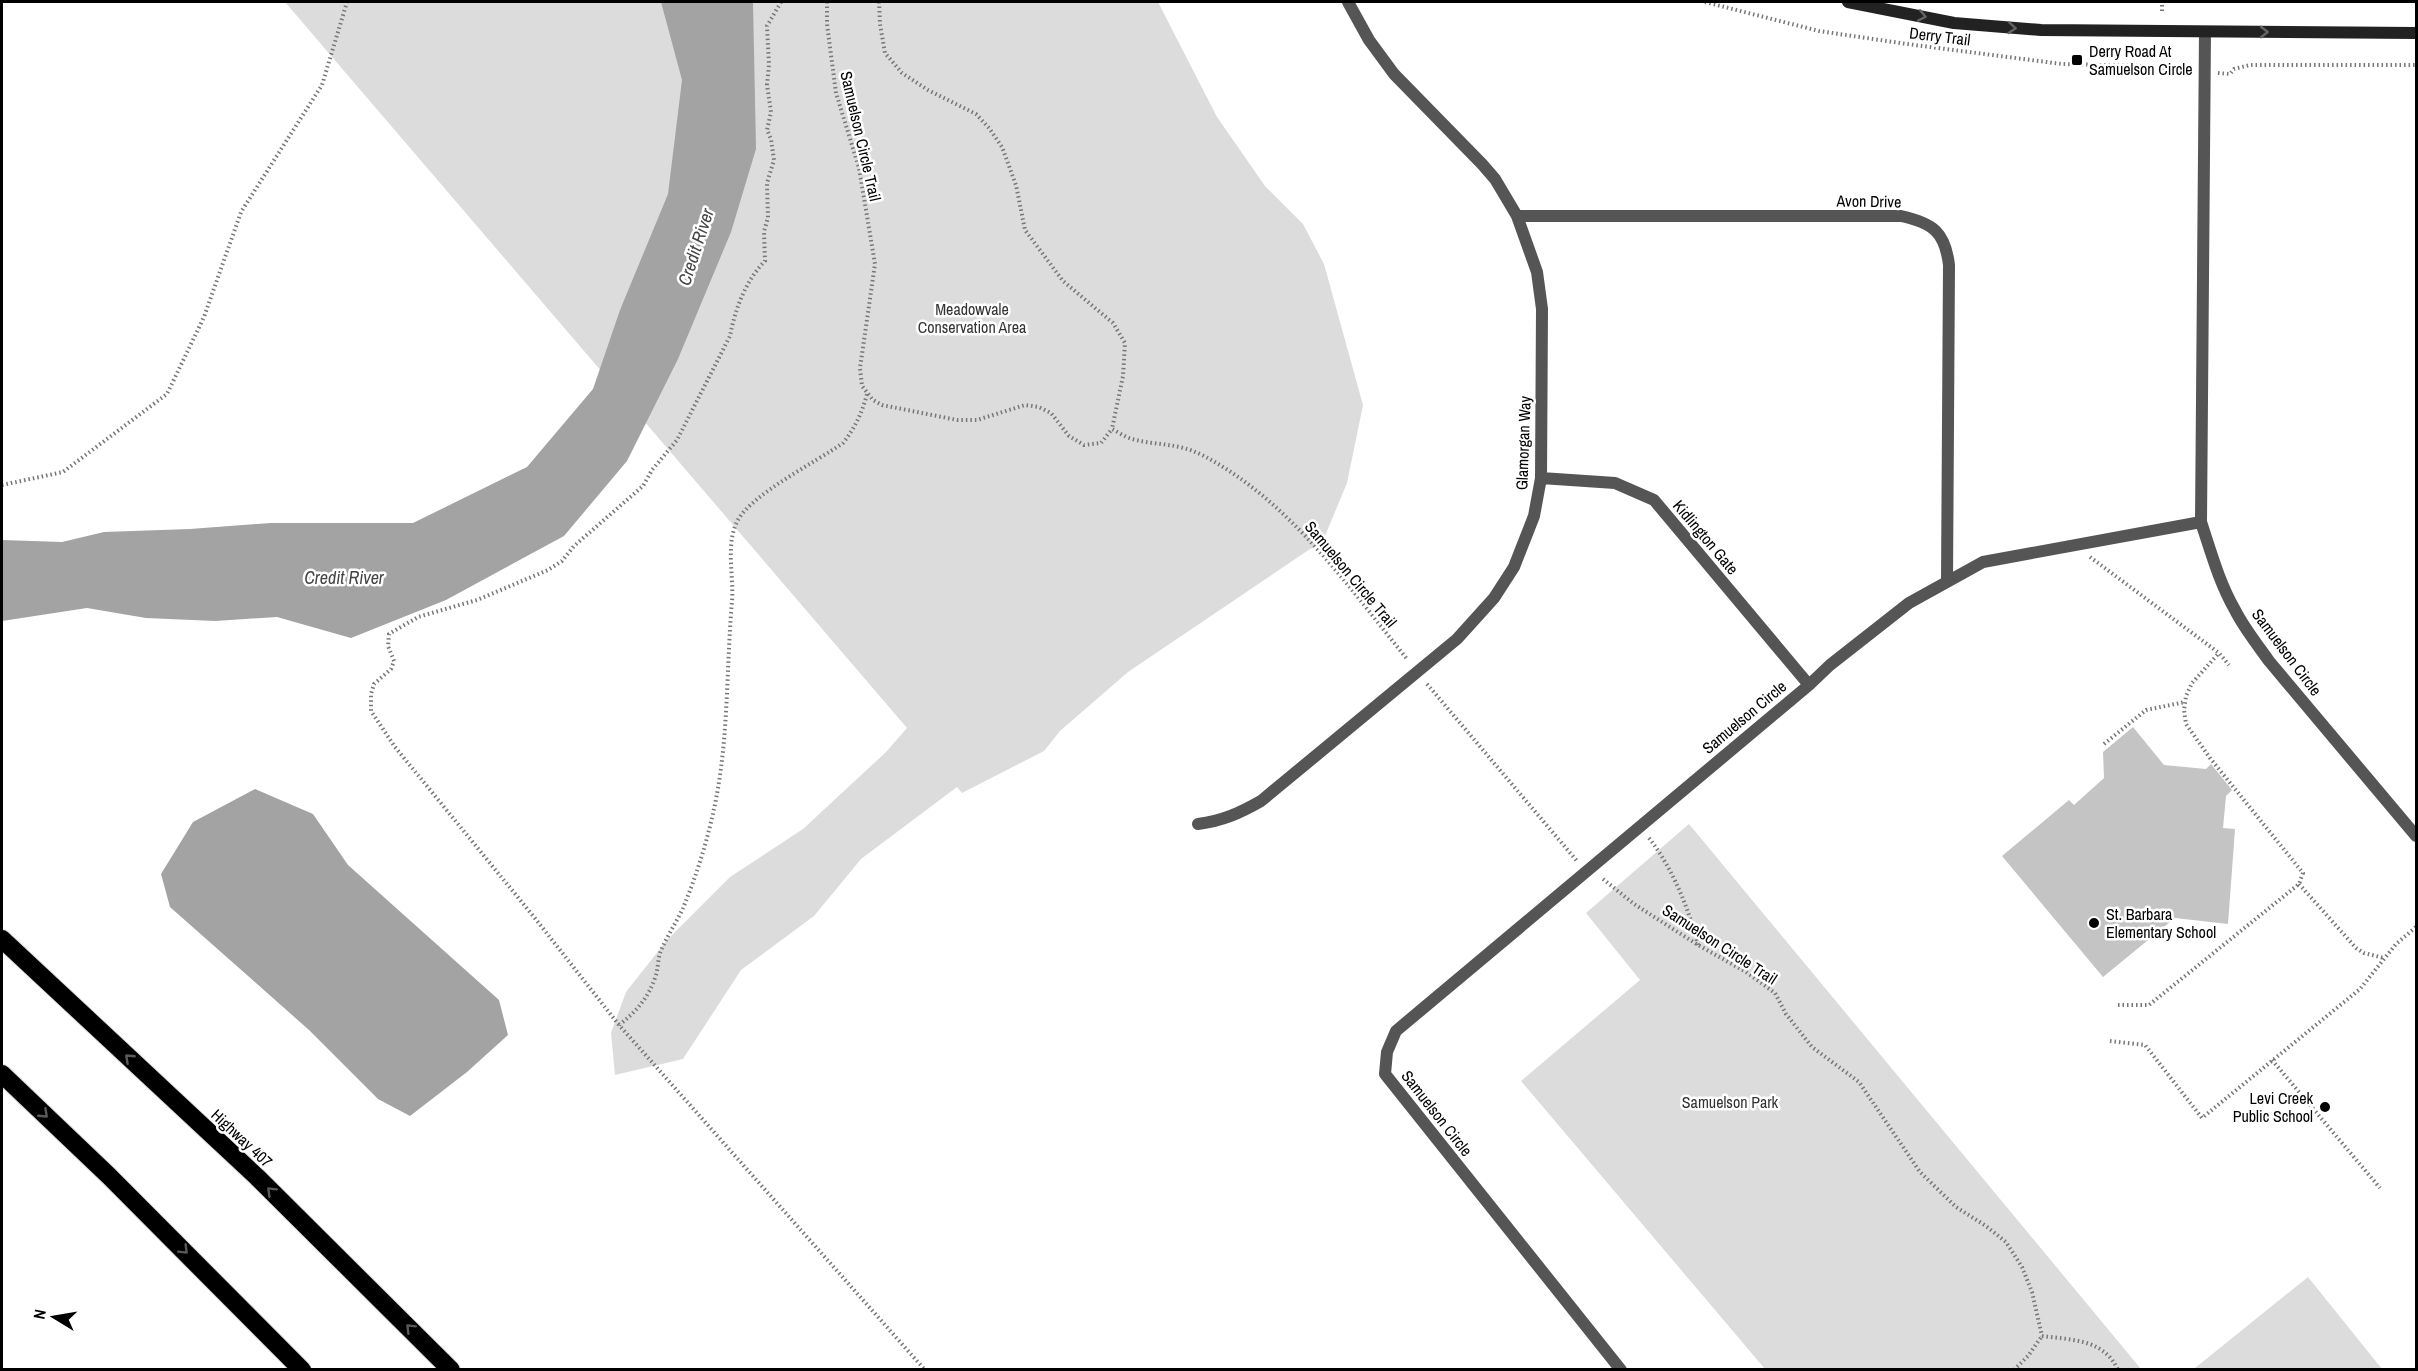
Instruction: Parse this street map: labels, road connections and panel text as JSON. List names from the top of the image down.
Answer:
{
  "streets": {
    "highway": ["Highway 407"],
    "street": [
      "Avon Drive",
      "Glamorgan Way",
      "Kidlington Gate",
      "Samuelson Circle"
    ],
    "path": ["Derry Trail", "Samuelson Circle Trail"]
  },
  "crossings": [
    ["Avon Drive", "Glamorgan Way"],
    ["Avon Drive", "Samuelson Circle"],
    ["Glamorgan Way", "Kidlington Gate"],
    ["Kidlington Gate", "Samuelson Circle"]
  ],
  "water": ["Credit River"],
  "parks": ["Meadowvale Conservation Area", "Samuelson Park"],
  "places": {
    "transit": ["Derry Road At Samuelson Circle"],
    "other": ["St. Barbara Elementary School", "Levi Creek Public School"]
  },
  "north": "left"
}
